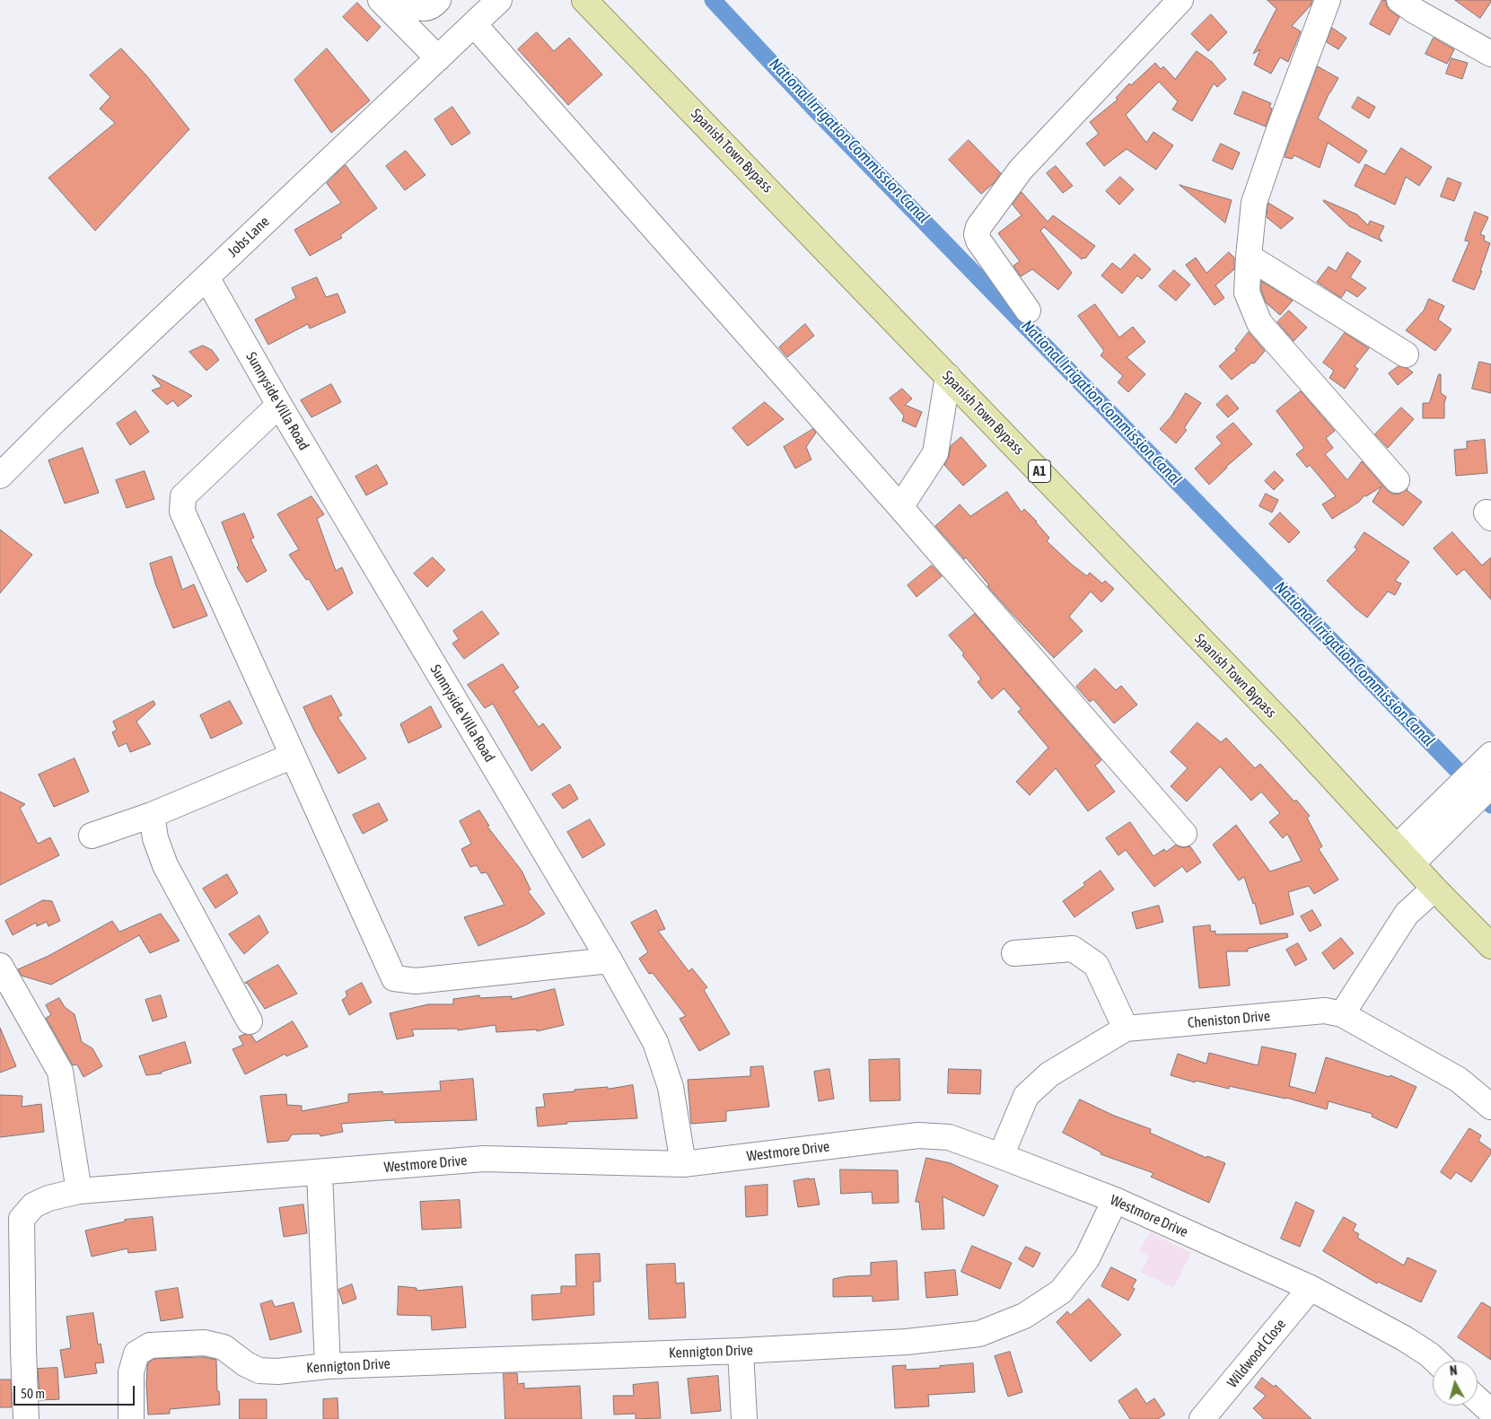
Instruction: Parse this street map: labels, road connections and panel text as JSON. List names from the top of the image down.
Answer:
{
  "streets": {
    "main road": ["Spanish Town Bypass", "A1"],
    "street": [
      "Jobs Lane",
      "Sunnyside Villa Road",
      "Cheniston Drive",
      "Westmore Drive",
      "Kennigton Drive",
      "Wildwood Close"
    ]
  },
  "crossings": [
    ["Jobs Lane", "Sunnyside Villa Road"],
    ["Sunnyside Villa Road", "Westmore Drive"],
    ["Cheniston Drive", "Westmore Drive"],
    ["Westmore Drive", "Kennigton Drive"],
    ["Westmore Drive", "Wildwood Close"]
  ],
  "water": ["National Irrigation Commission Canal"],
  "scale_bar": "50 m",
  "north": "top"
}
